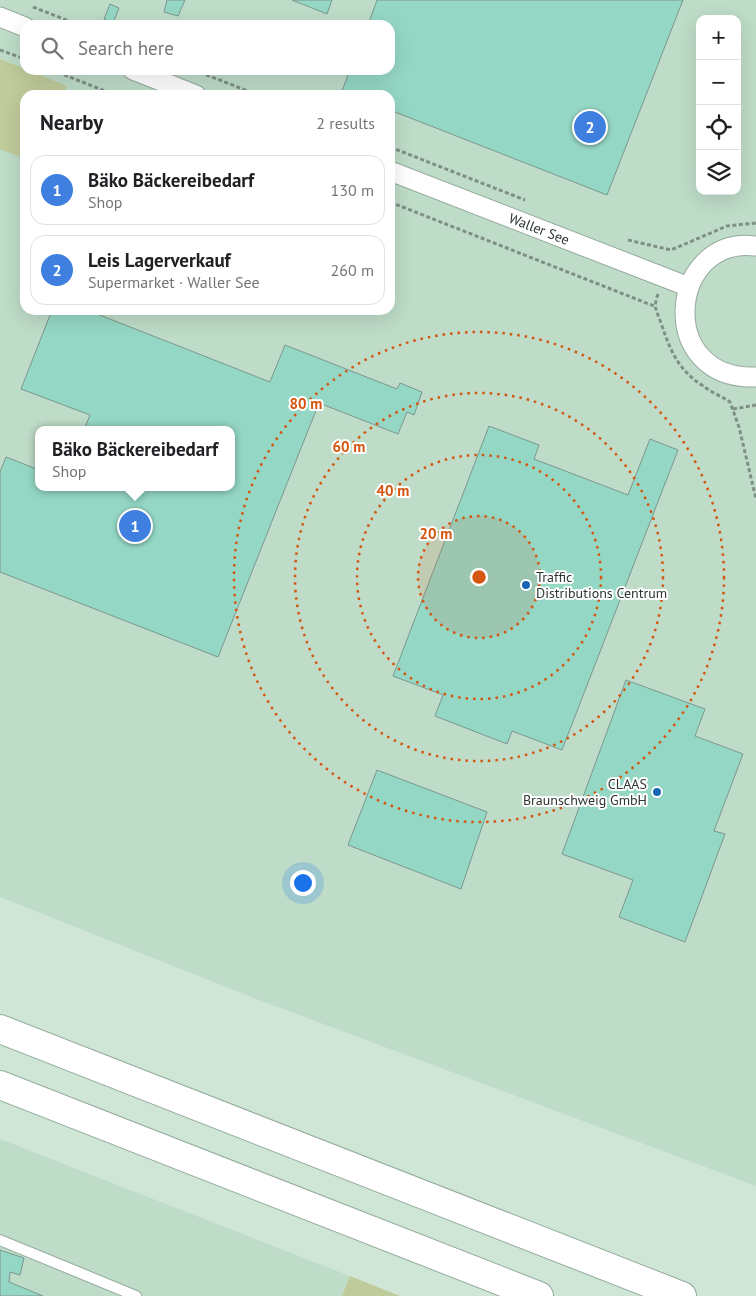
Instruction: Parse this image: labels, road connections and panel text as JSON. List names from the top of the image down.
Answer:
{
  "streets": {
    "street": ["Waller See"]
  },
  "places": ["Traffic Distributions Centrum", "CLAAS Braunschweig GmbH"],
  "page": {
    "map_buttons": ["+", "−"],
    "search": "Search here",
    "heading": ["Nearby", "2 results"],
    "pins": ["2", "1"],
    "list": [
      {
        "mark": "1",
        "name": "Bäko Bäckereibedarf",
        "note": "Shop",
        "value": "130 m"
      },
      {
        "mark": "2",
        "name": "Leis Lagerverkauf",
        "note": "Supermarket · Waller See",
        "value": "260 m"
      }
    ],
    "popup": ["Bäko Bäckereibedarf", "Shop"]
  },
  "rings": [
    "80 m",
    "60 m",
    "40 m",
    "20 m"
  ]
}
